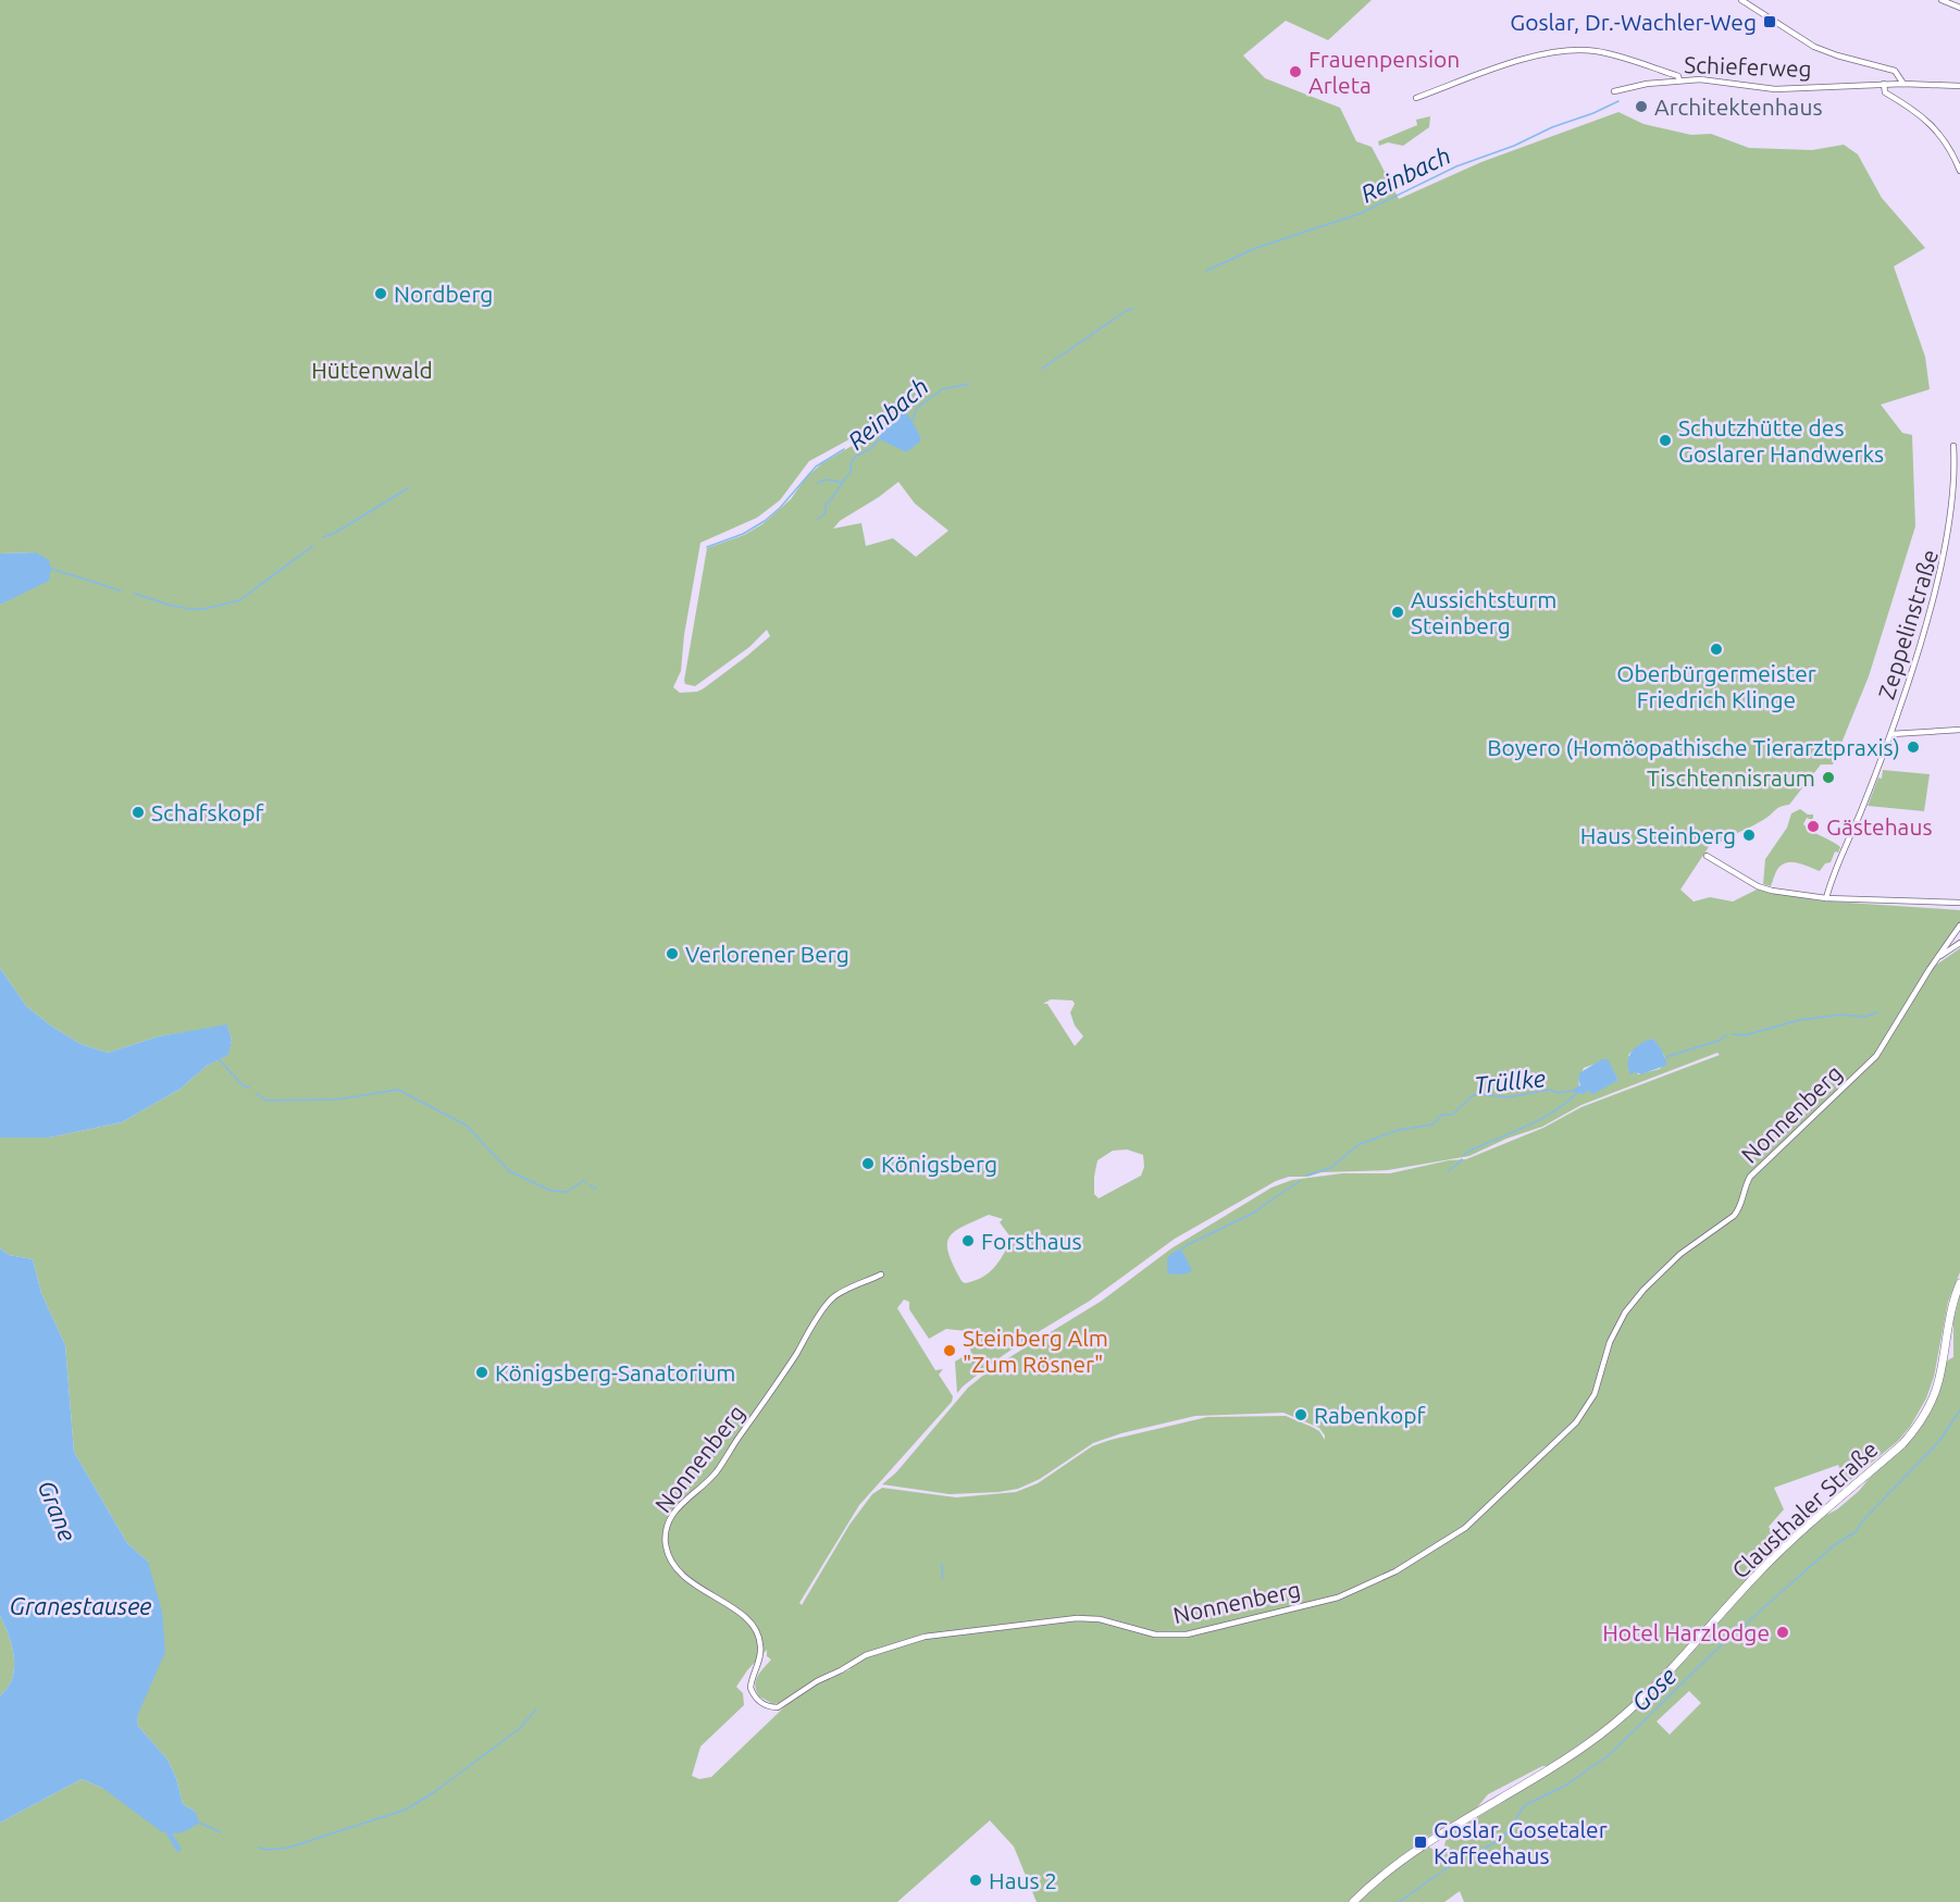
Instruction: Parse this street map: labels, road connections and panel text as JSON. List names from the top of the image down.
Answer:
{
  "streets": {
    "main road": ["Clausthaler Straße"],
    "street": ["Schieferweg", "Zeppelinstraße", "Nonnenberg"]
  },
  "water": [
    "Reinbach",
    "Trüllke",
    "Grane",
    "Granestausee",
    "Gose"
  ],
  "parks": ["Hüttenwald"],
  "places": {
    "transit": ["Goslar, Dr.-Wachler-Weg", "Goslar, Gosetaler Kaffeehaus"],
    "other": [
      "Frauenpension Arleta",
      "Architektenhaus",
      "Nordberg",
      "Schutzhütte des Goslarer Handwerks",
      "Aussichtsturm Steinberg",
      "Oberbürgermeister Friedrich Klinge",
      "Boyero (Homöopathische Tierarztpraxis)",
      "Tischtennisraum",
      "Schafskopf",
      "Gästehaus",
      "Haus Steinberg",
      "Verlorener Berg",
      "Königsberg",
      "Forsthaus",
      "Steinberg Alm \"Zum Rösner\"",
      "Königsberg-Sanatorium",
      "Rabenkopf",
      "Hotel Harzlodge",
      "Haus 2"
    ]
  }
}
